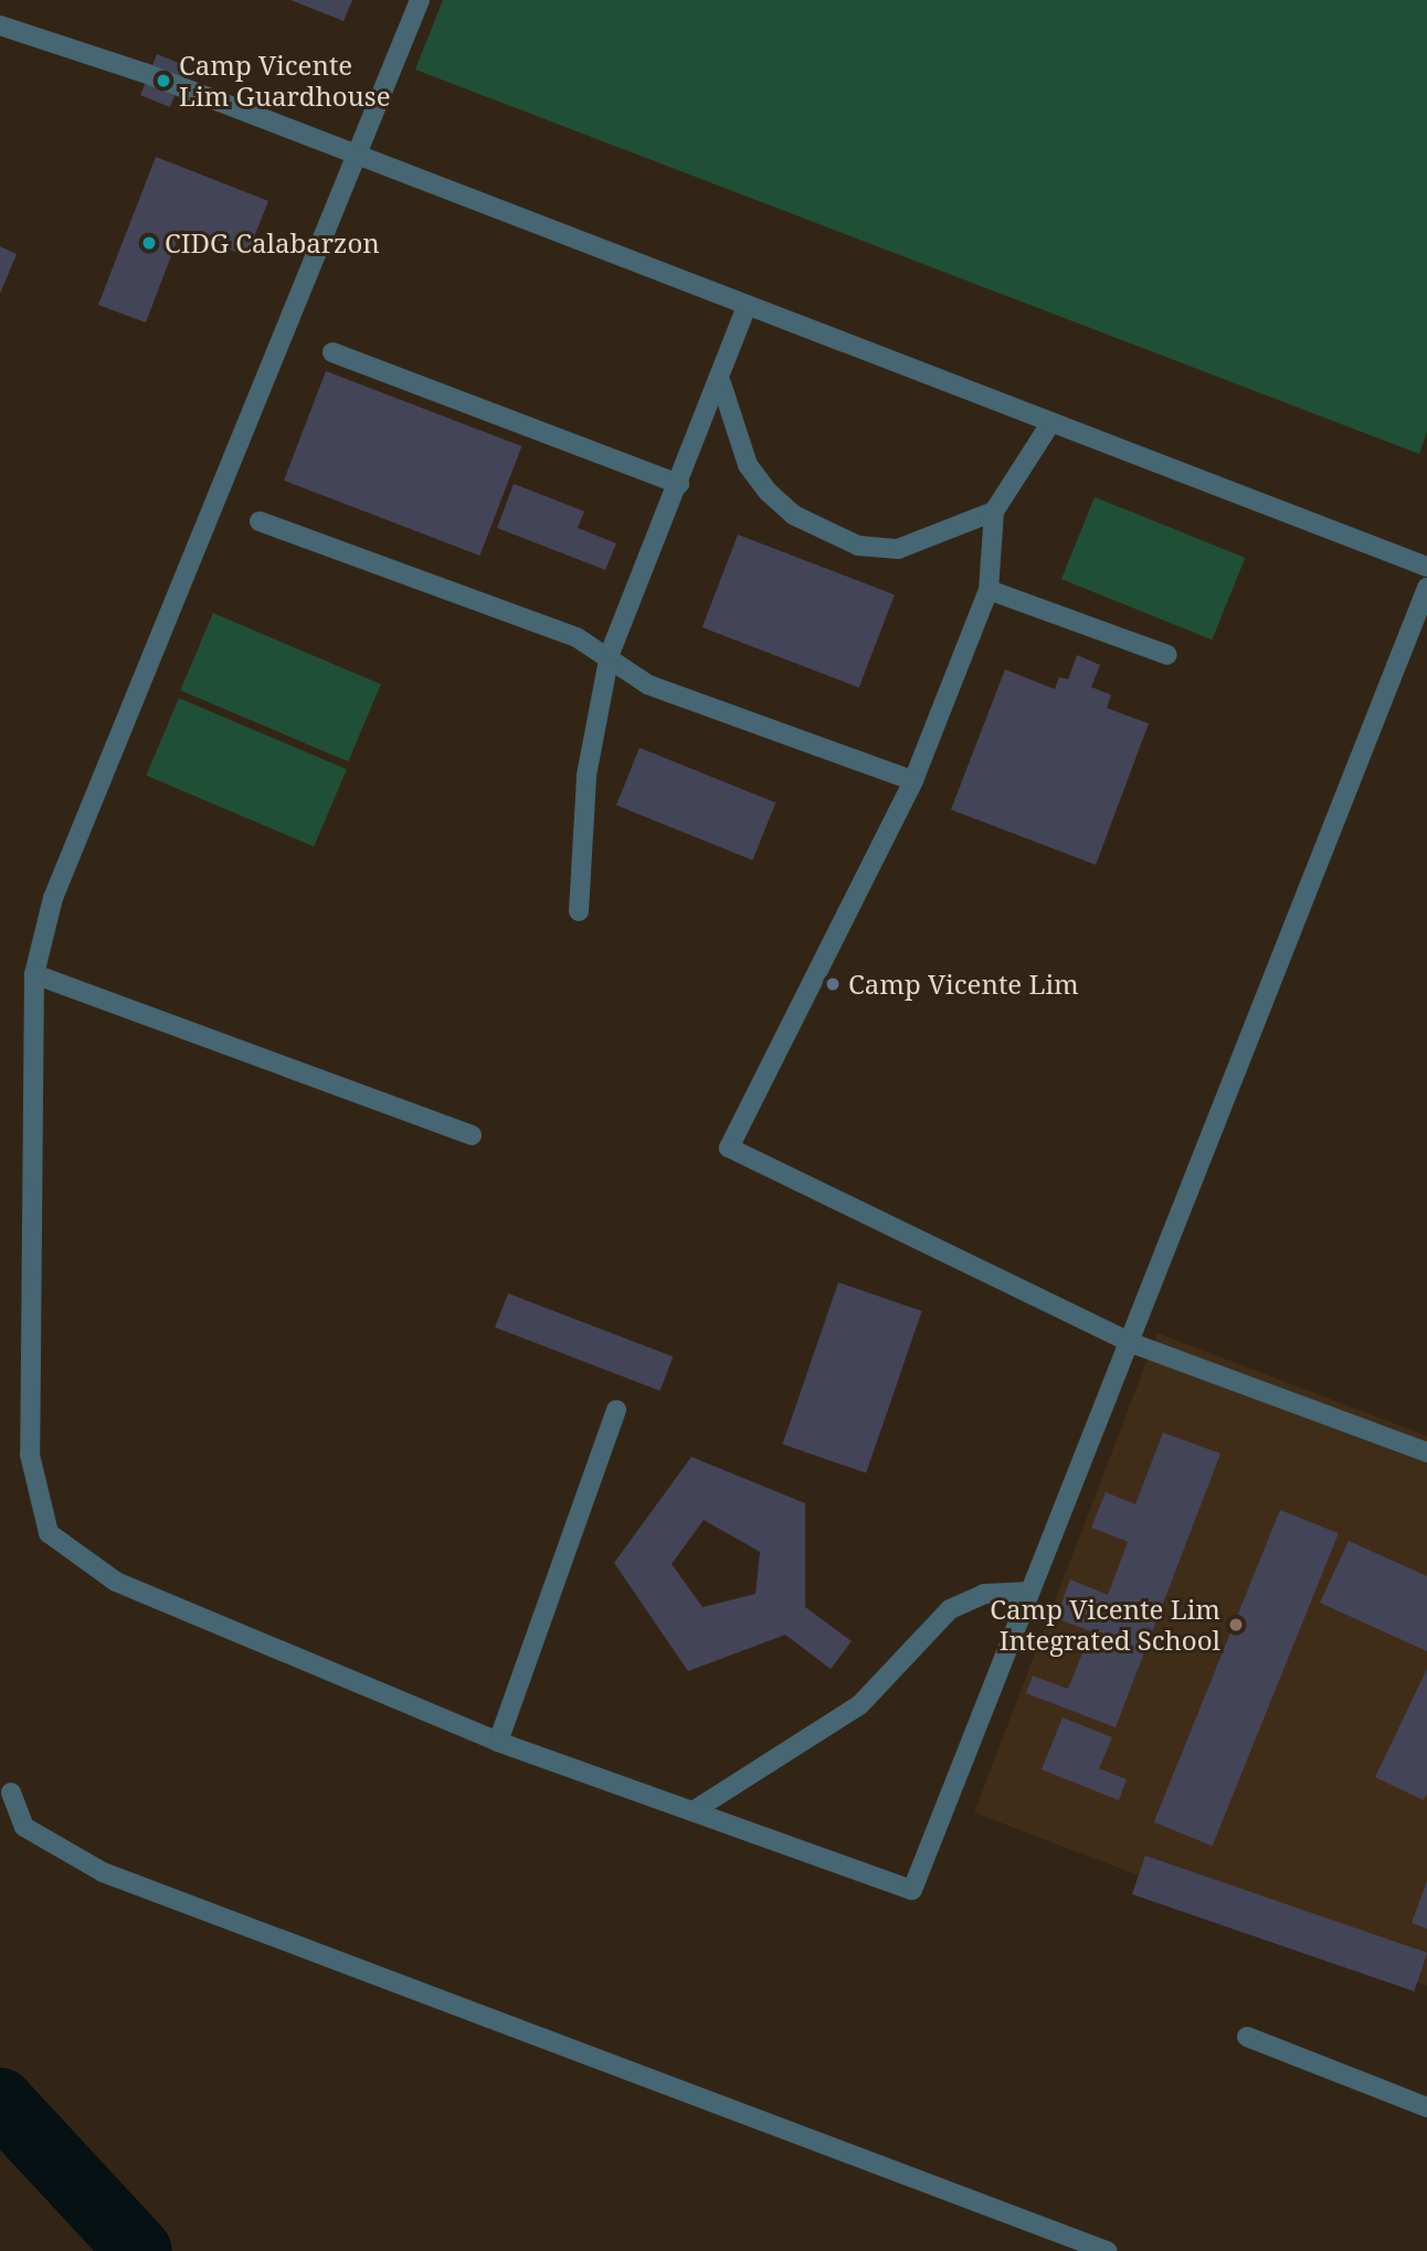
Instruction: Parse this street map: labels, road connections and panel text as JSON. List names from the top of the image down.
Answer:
{
  "places": [
    "Camp Vicente Lim Guardhouse",
    "CIDG Calabarzon",
    "Camp Vicente Lim",
    "Camp Vicente Lim Integrated School"
  ]
}
